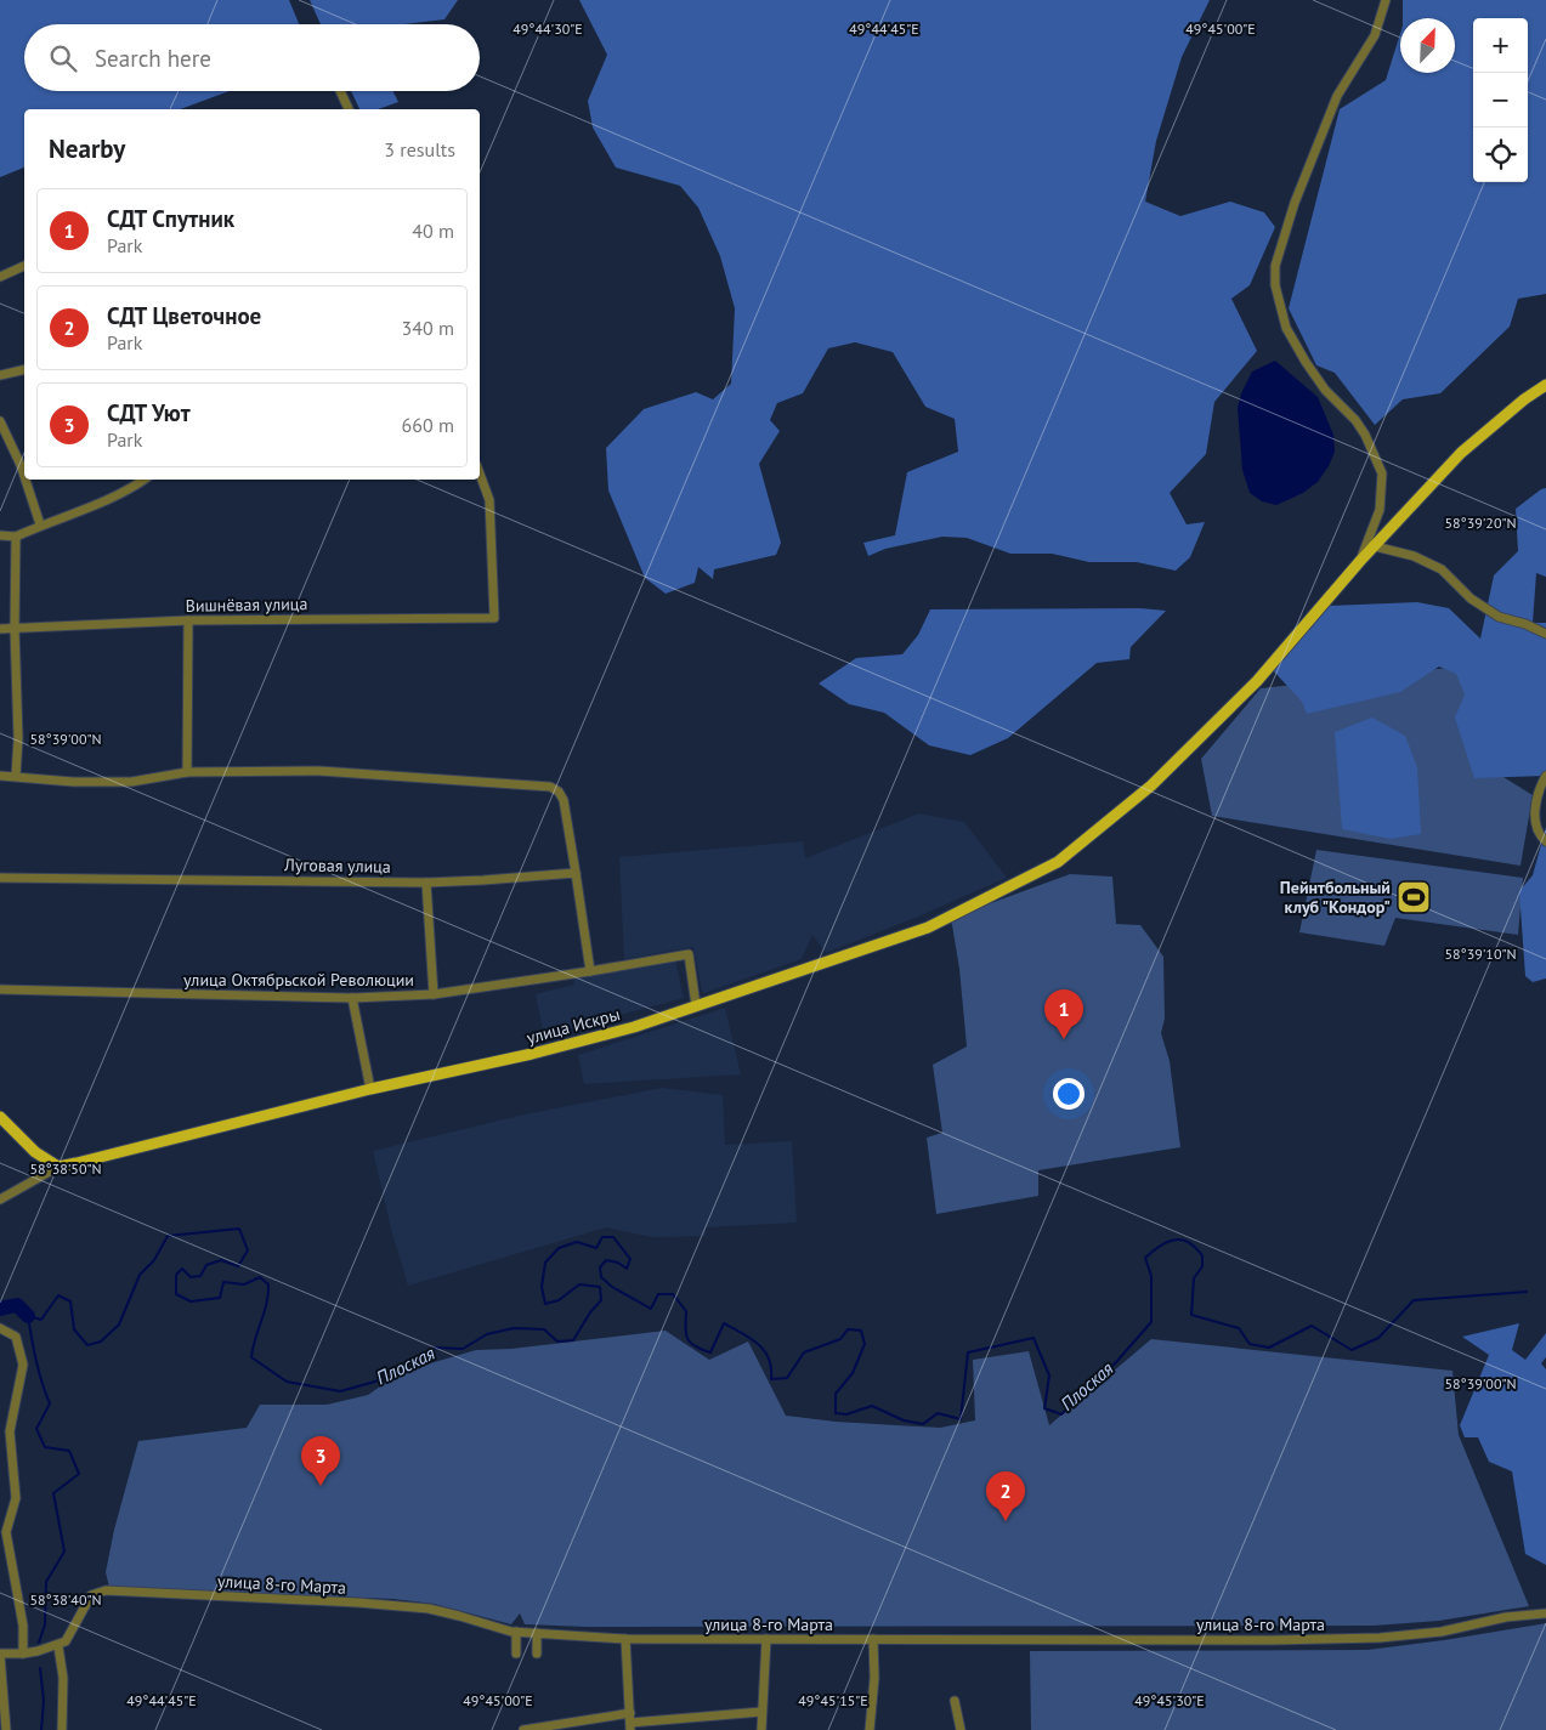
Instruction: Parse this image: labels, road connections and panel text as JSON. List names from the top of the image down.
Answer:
{
  "streets": {
    "main road": ["улица Искры"],
    "street": [
      "Вишнёвая улица",
      "Луговая улица",
      "улица Октябрьской Революции",
      "улица 8-го Марта"
    ]
  },
  "crossings": [
    ["улица Октябрьской Революции", "улица Искры"]
  ],
  "water": ["Плоская"],
  "places": {
    "sports": ["Пейнтбольный клуб \"Кондор\""]
  },
  "north": "top right",
  "page": {
    "map_buttons": ["+", "−"],
    "search": "Search here",
    "heading": ["Nearby", "3 results"],
    "list": [
      {
        "mark": "1",
        "name": "СДТ Спутник",
        "note": "Park",
        "value": "40 m"
      },
      {
        "mark": "2",
        "name": "СДТ Цветочное",
        "note": "Park",
        "value": "340 m"
      },
      {
        "mark": "3",
        "name": "СДТ Уют",
        "note": "Park",
        "value": "660 m"
      }
    ],
    "pins": ["1", "3", "2"]
  },
  "coordinates": [
    "49°44'30\"E",
    "49°44'45\"E",
    "49°45'00\"E",
    "58°39'20\"N",
    "58°39'00\"N",
    "58°39'10\"N",
    "58°38'50\"N",
    "58°38'40\"N",
    "49°45'15\"E",
    "49°45'30\"E"
  ]
}
